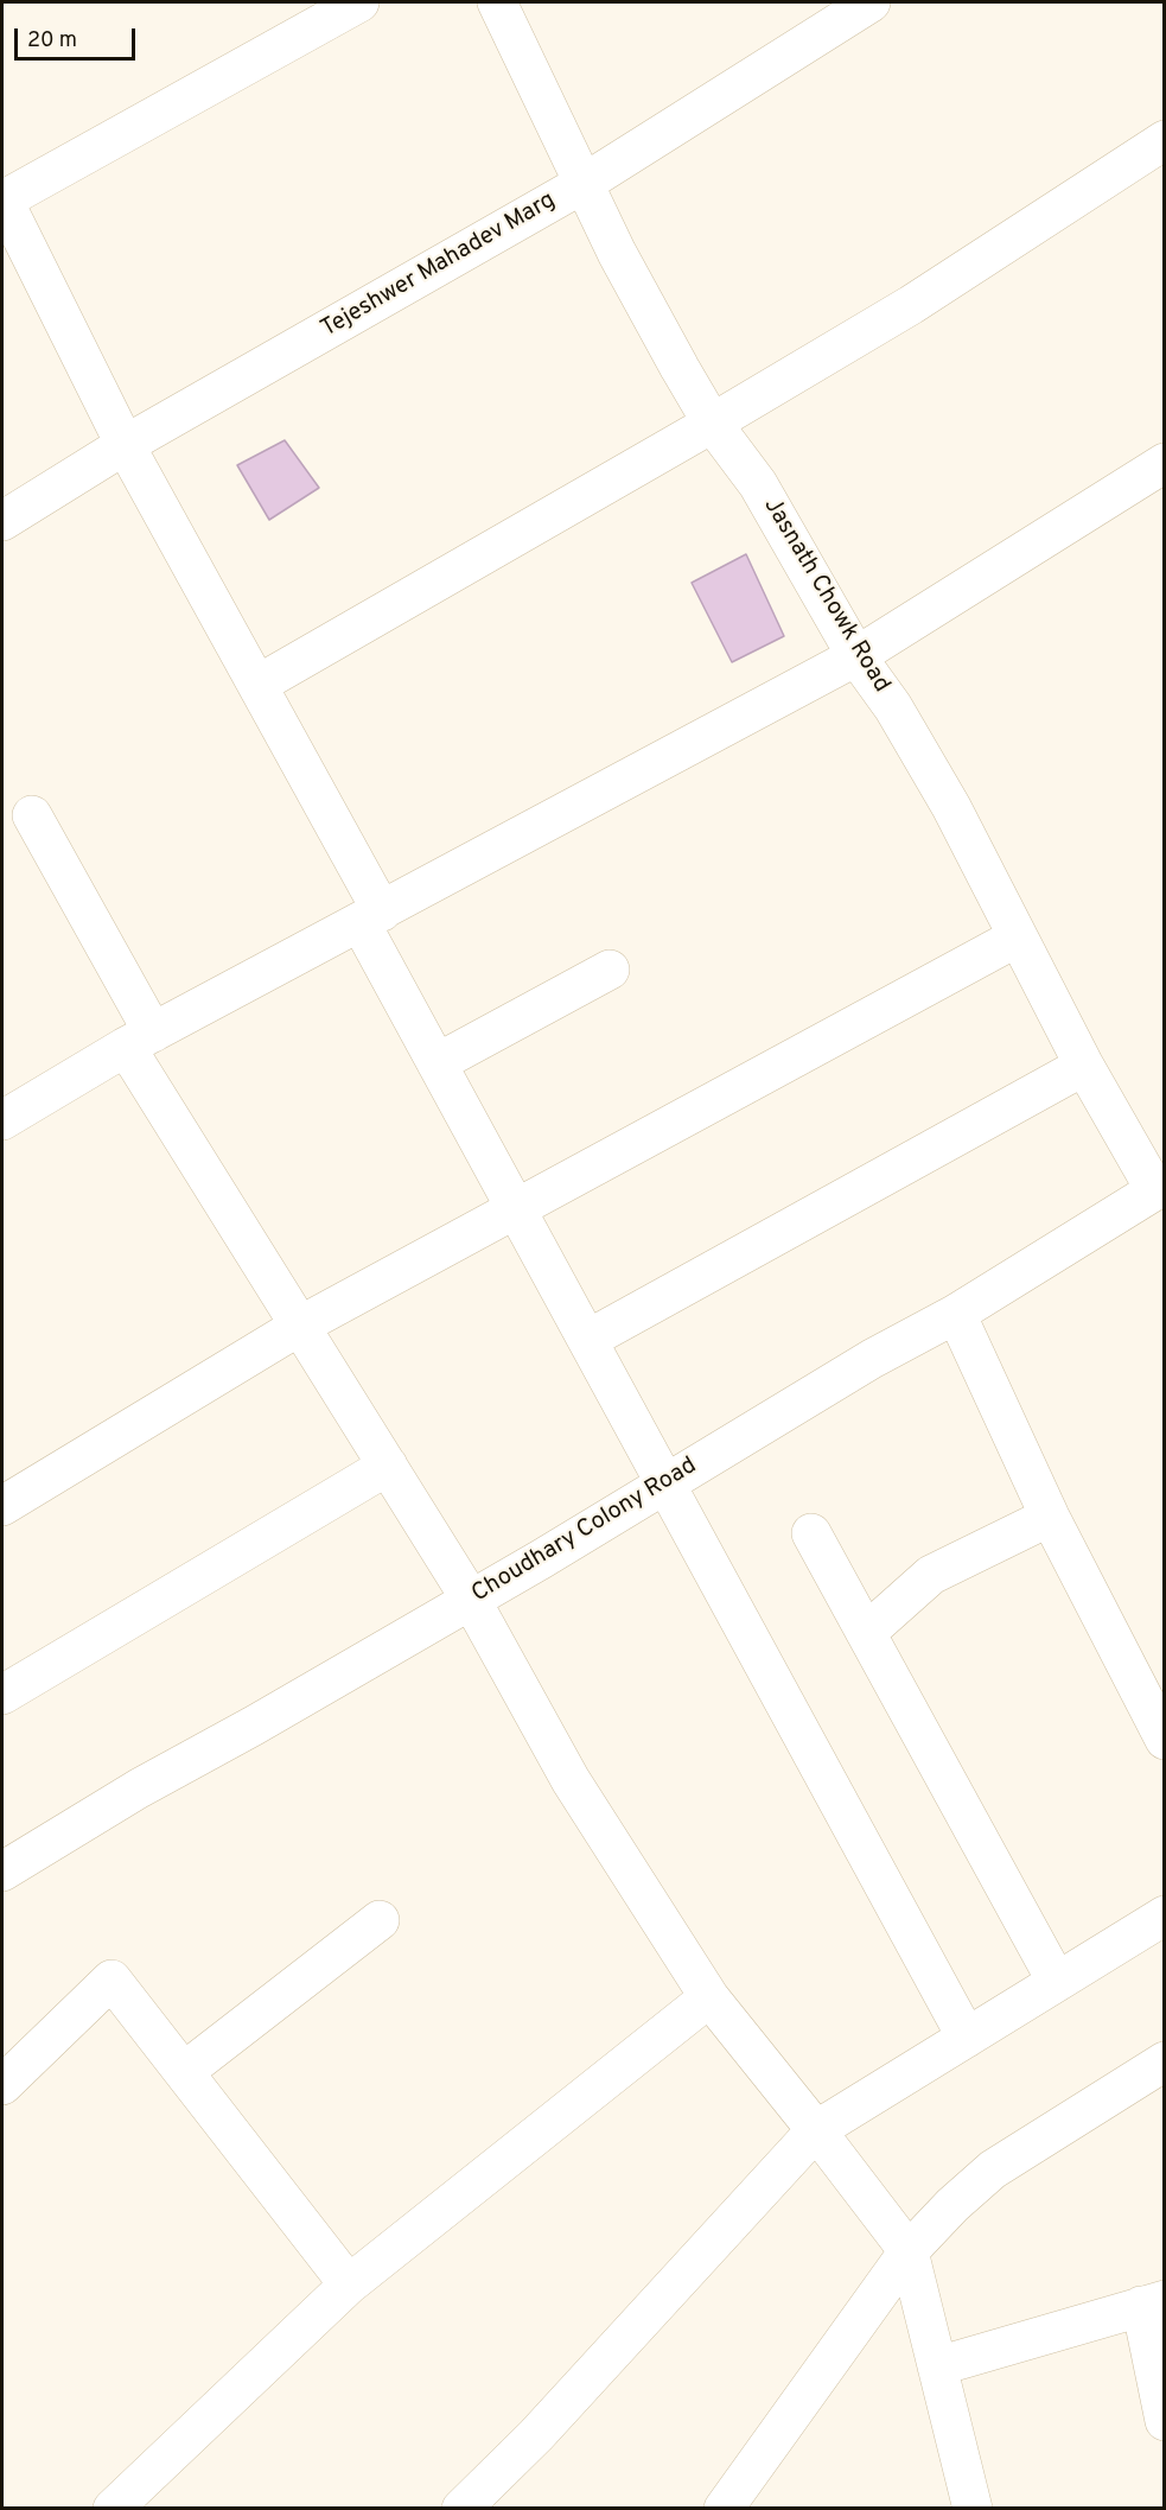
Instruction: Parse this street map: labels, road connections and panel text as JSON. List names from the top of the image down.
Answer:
{
  "streets": {
    "street": ["Tejeshwer Mahadev Marg", "Jasnath Chowk Road", "Choudhary Colony Road"]
  },
  "crossings": [
    ["Tejeshwer Mahadev Marg", "Jasnath Chowk Road"],
    ["Jasnath Chowk Road", "Choudhary Colony Road"]
  ],
  "scale_bar": "20 m"
}
